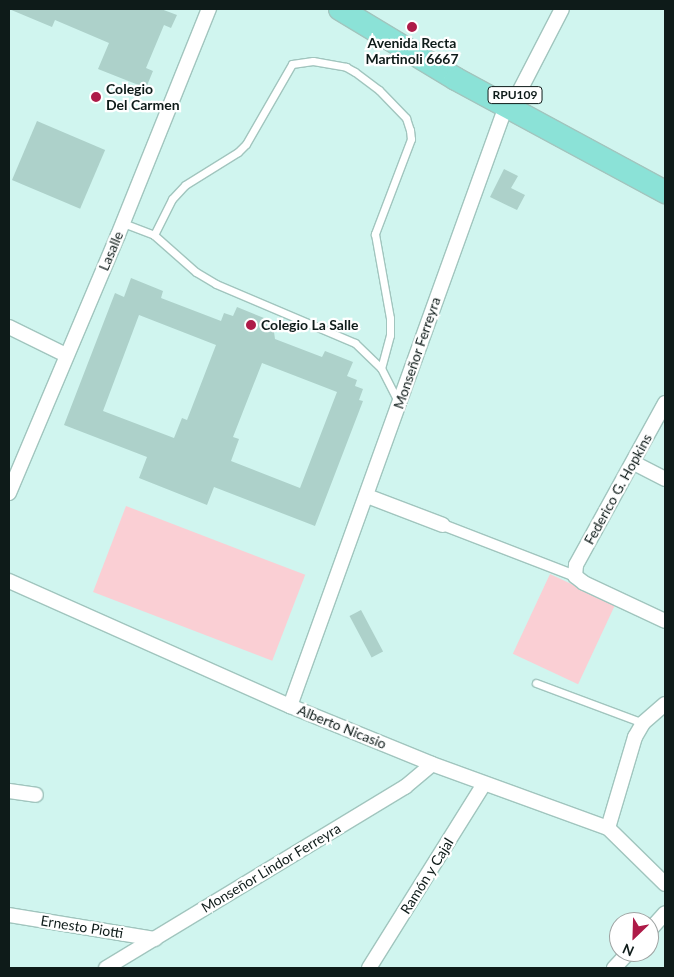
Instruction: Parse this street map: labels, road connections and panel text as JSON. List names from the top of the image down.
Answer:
{
  "streets": {
    "main road": ["RPU109"],
    "street": [
      "Lasalle",
      "Monseñor Ferreyra",
      "Federico G. Hopkins",
      "Alberto Nicasio",
      "Monseñor Lindor Ferreyra",
      "Ramón y Cajal",
      "Ernesto Piotti"
    ]
  },
  "crossings": [
    ["RPU109", "Monseñor Ferreyra"],
    ["Monseñor Ferreyra", "Alberto Nicasio"],
    ["Alberto Nicasio", "Monseñor Lindor Ferreyra"],
    ["Alberto Nicasio", "Ramón y Cajal"],
    ["Monseñor Lindor Ferreyra", "Ernesto Piotti"]
  ],
  "places": ["Avenida Recta Martinoli 6667", "Colegio Del Carmen", "Colegio La Salle"],
  "north": "bottom left"
}
